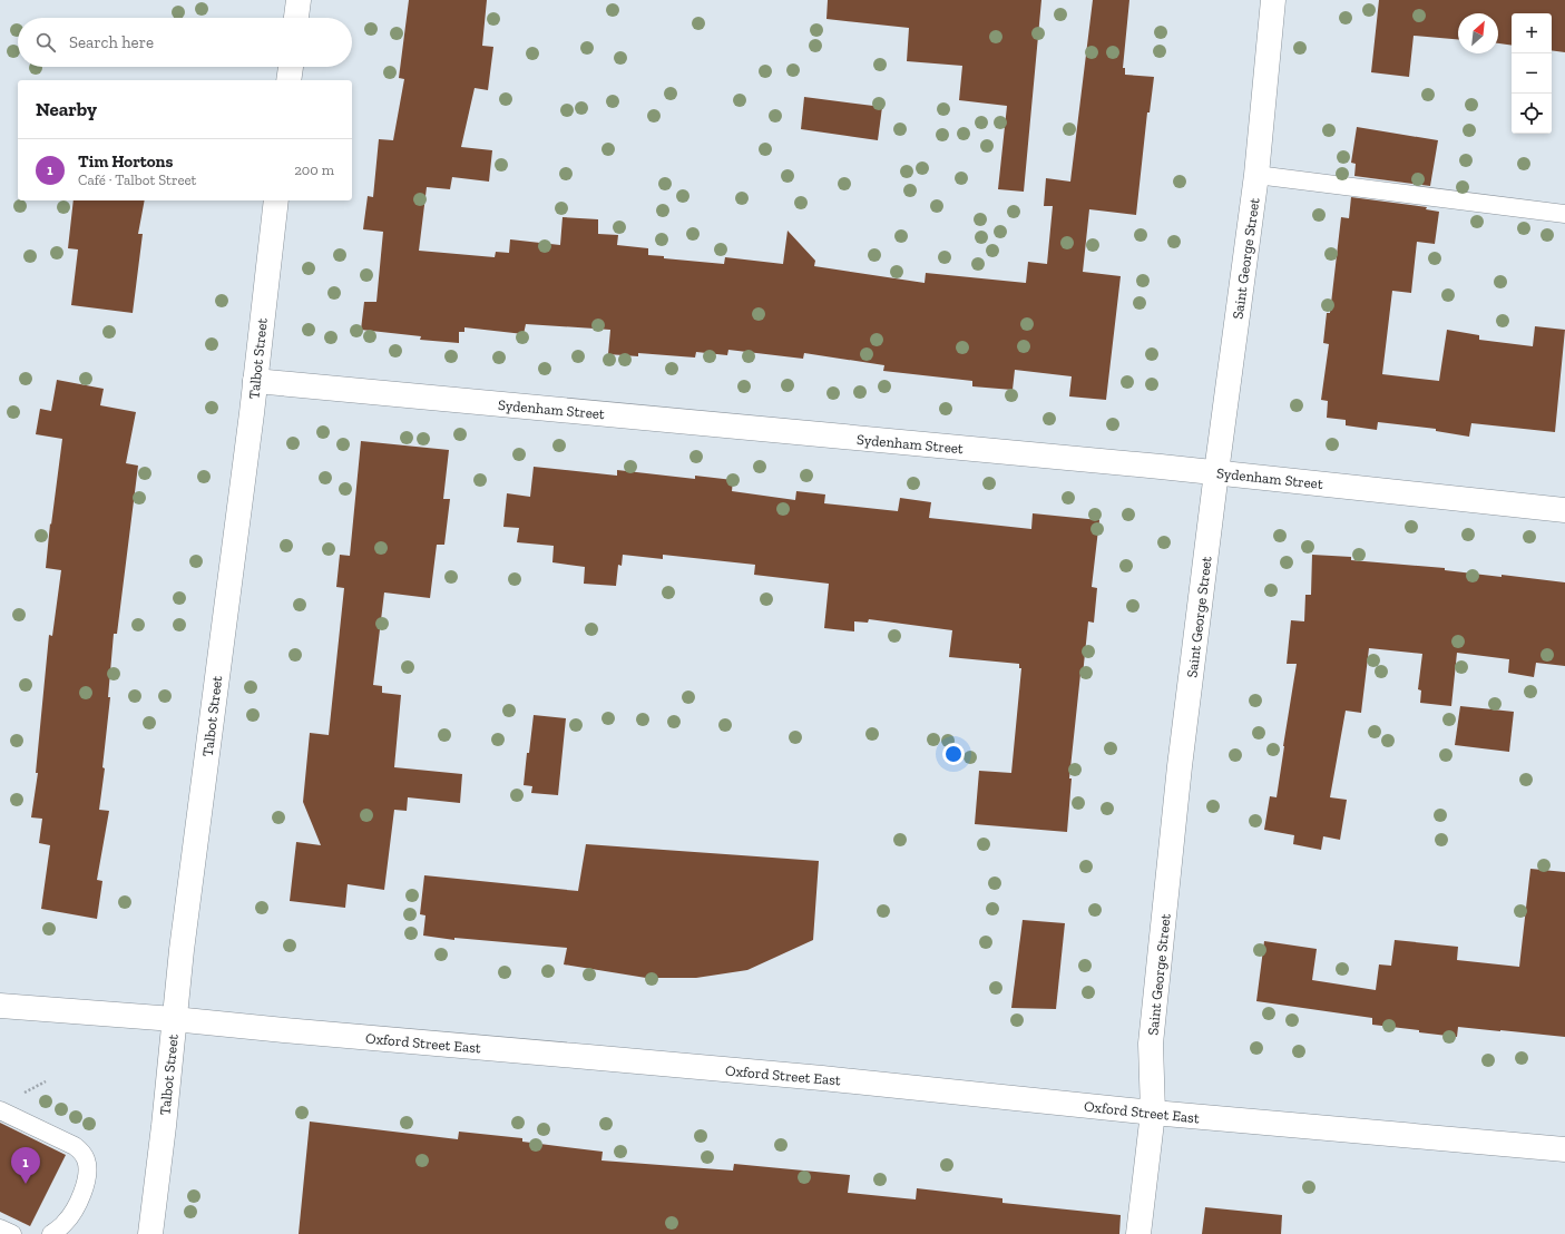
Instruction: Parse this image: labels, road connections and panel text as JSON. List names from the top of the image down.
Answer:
{
  "streets": {
    "street": [
      "Saint George Street",
      "Talbot Street",
      "Sydenham Street",
      "Oxford Street East"
    ]
  },
  "crossings": [
    ["Saint George Street", "Sydenham Street"],
    ["Saint George Street", "Oxford Street East"],
    ["Talbot Street", "Sydenham Street"],
    ["Talbot Street", "Oxford Street East"]
  ],
  "north": "top right",
  "page": {
    "map_buttons": ["+", "−"],
    "search": "Search here",
    "heading": "Nearby",
    "list": [
      {
        "mark": "1",
        "name": "Tim Hortons",
        "note": "Café · Talbot Street",
        "value": "200 m"
      }
    ],
    "pins": "1"
  }
}
